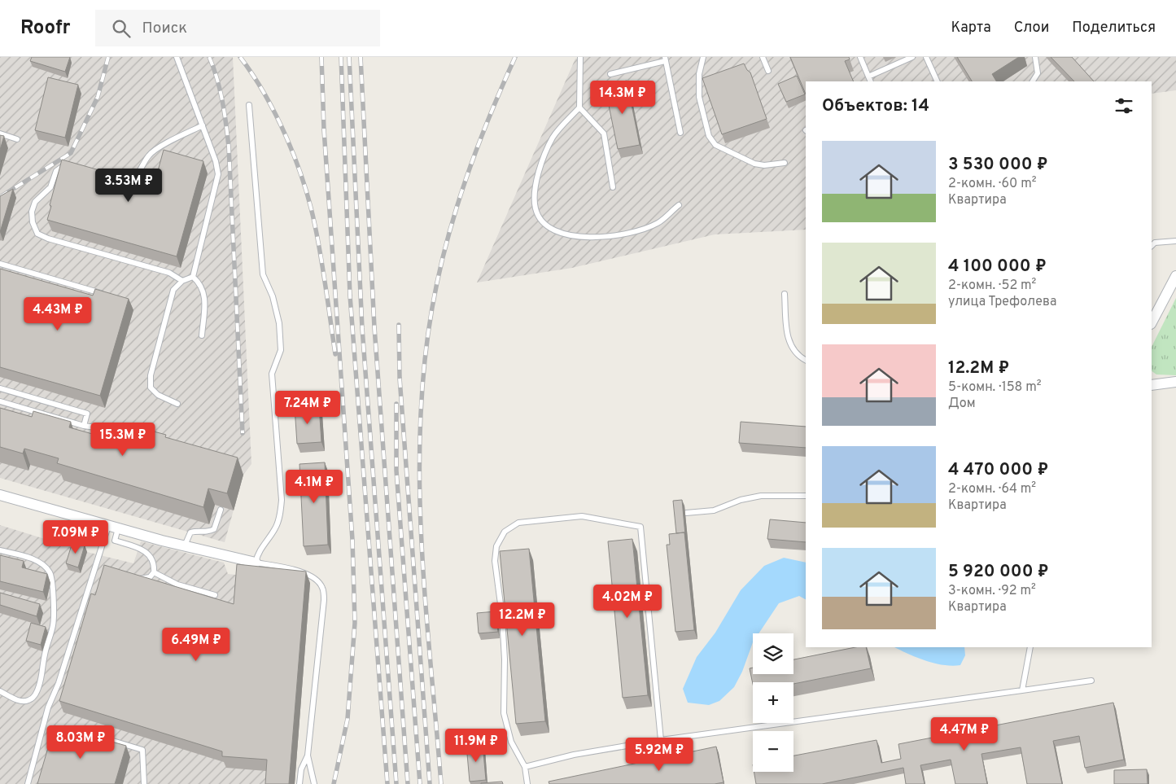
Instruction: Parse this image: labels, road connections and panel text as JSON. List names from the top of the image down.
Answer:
{
  "page": {
    "header": "Roofr",
    "search": "Поиск",
    "nav": ["Карта", "Слои", "Поделиться"],
    "price": [
      "14.3M ₽",
      "3.53M ₽",
      "4.43M ₽",
      "7.24M ₽",
      "15.3M ₽",
      "4.1M ₽",
      "7.09M ₽",
      "4.02M ₽",
      "12.2M ₽",
      "6.49M ₽",
      "4.47M ₽",
      "8.03M ₽",
      "11.9M ₽",
      "5.92M ₽"
    ],
    "heading": "Объектов: 14",
    "list": [
      {
        "name": "3 530 000 ₽",
        "note": "2-комн. · 60 m² · Квартира"
      },
      {
        "name": "4 100 000 ₽",
        "note": "2-комн. · 52 m² · улица Трефолева"
      },
      {
        "name": "12.2M ₽",
        "note": "5-комн. · 158 m² · Дом"
      },
      {
        "name": "4 470 000 ₽",
        "note": "2-комн. · 64 m² · Квартира"
      },
      {
        "name": "5 920 000 ₽",
        "note": "3-комн. · 92 m² · Квартира"
      }
    ],
    "map_buttons": ["+", "−"]
  }
}
